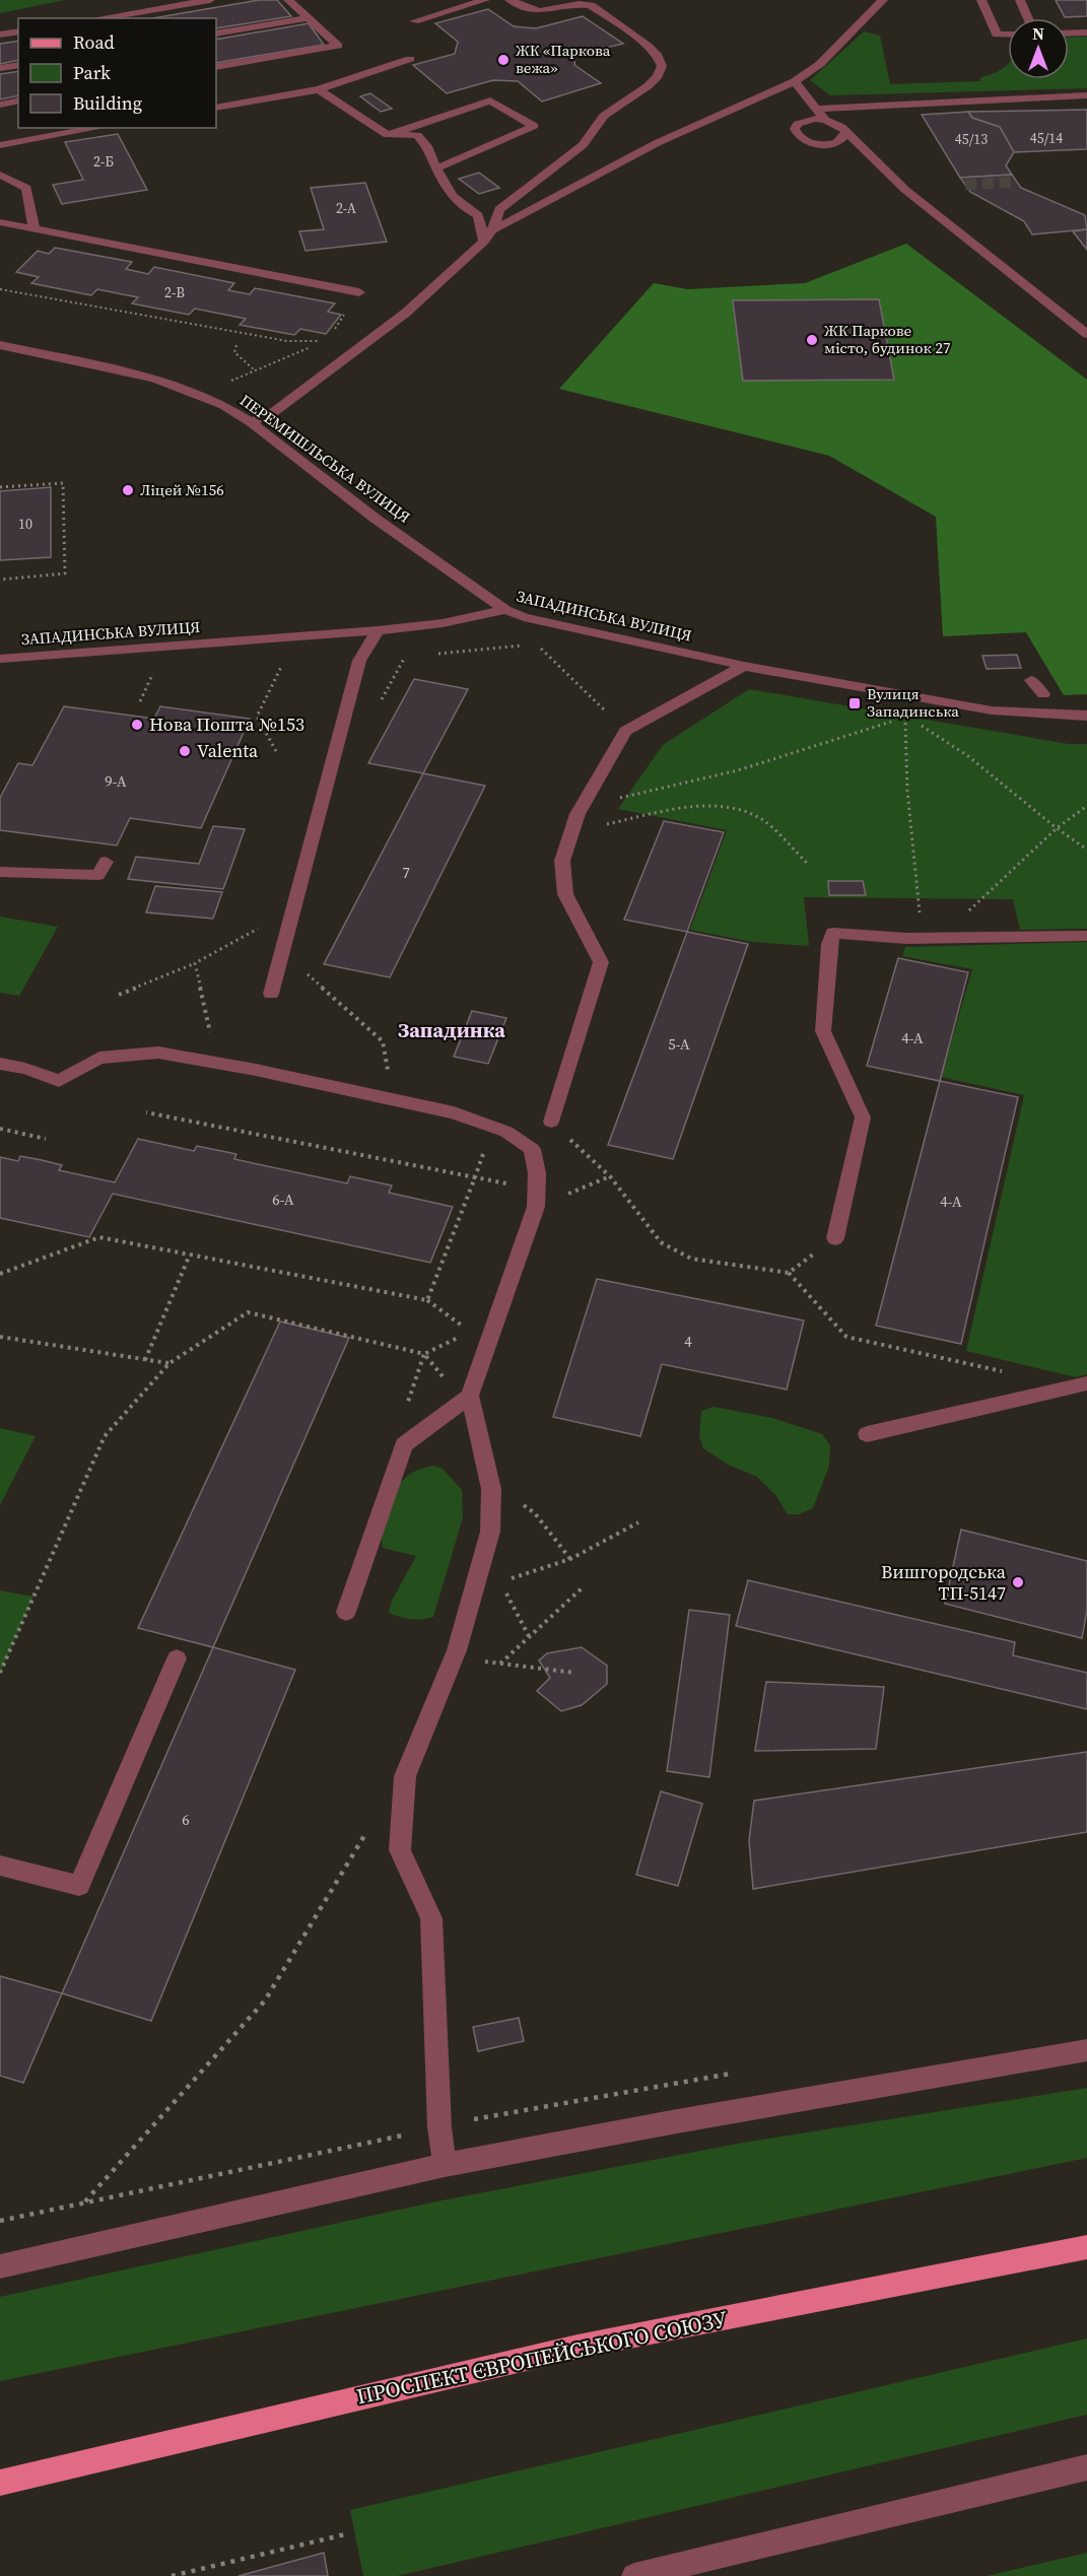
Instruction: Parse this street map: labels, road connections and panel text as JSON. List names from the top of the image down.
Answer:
{
  "streets": {
    "main road": ["ПРОСПЕКТ ЄВРОПЕЙСЬКОГО СОЮЗУ"],
    "street": ["ПЕРЕМИШЛЬСЬКА ВУЛИЦЯ", "ЗАПАДИНСЬКА ВУЛИЦЯ"]
  },
  "crossings": [
    ["ПЕРЕМИШЛЬСЬКА ВУЛИЦЯ", "ЗАПАДИНСЬКА ВУЛИЦЯ"]
  ],
  "districts": ["Западинка"],
  "places": {
    "other": [
      "ЖК «Паркова вежа»",
      "ЖК Паркове місто, будинок 27",
      "Ліцей №156",
      "Нова Пошта №153",
      "Valenta",
      "Вишгородська ТП-5147"
    ],
    "transit": ["Вулиця Западинська"]
  },
  "house_numbers": [
    "45/14",
    "45/13",
    "2-Б",
    "2-А",
    "2-В",
    "10",
    "9-А",
    "7",
    "4-А",
    "5-А",
    "6-А",
    "4-А",
    "4",
    "6"
  ],
  "legend": ["Road", "Park", "Building"],
  "north": "top"
}
